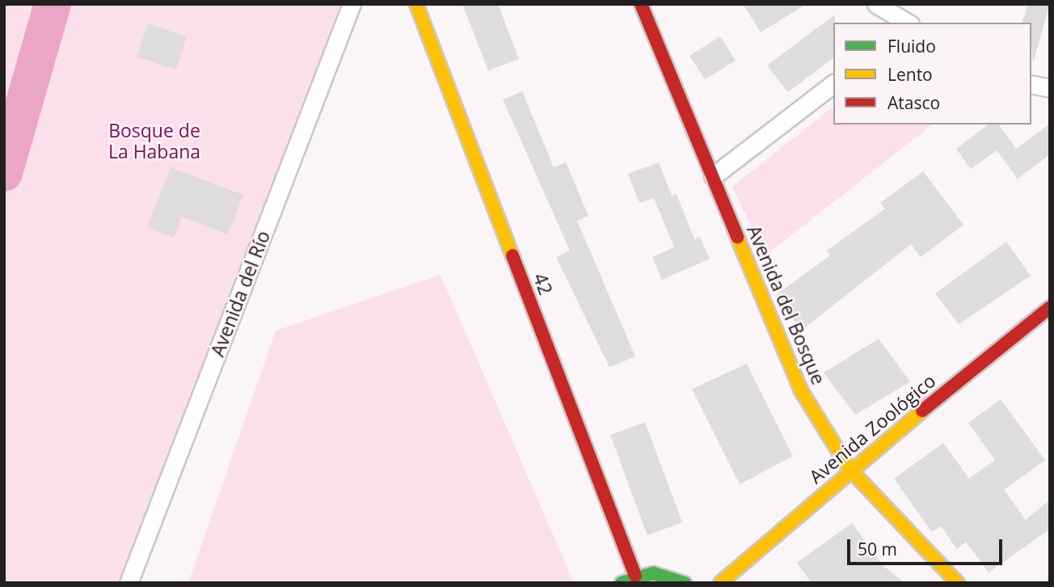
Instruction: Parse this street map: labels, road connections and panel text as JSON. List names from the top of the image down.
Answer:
{
  "streets": {
    "street": [
      "42",
      "Avenida del Río",
      "Avenida del Bosque",
      "Avenida Zoológico"
    ]
  },
  "crossings": [
    ["Avenida del Bosque", "Avenida Zoológico"]
  ],
  "parks": ["Bosque de La Habana"],
  "legend": ["Fluido", "Lento", "Atasco"],
  "scale_bar": "50 m"
}
